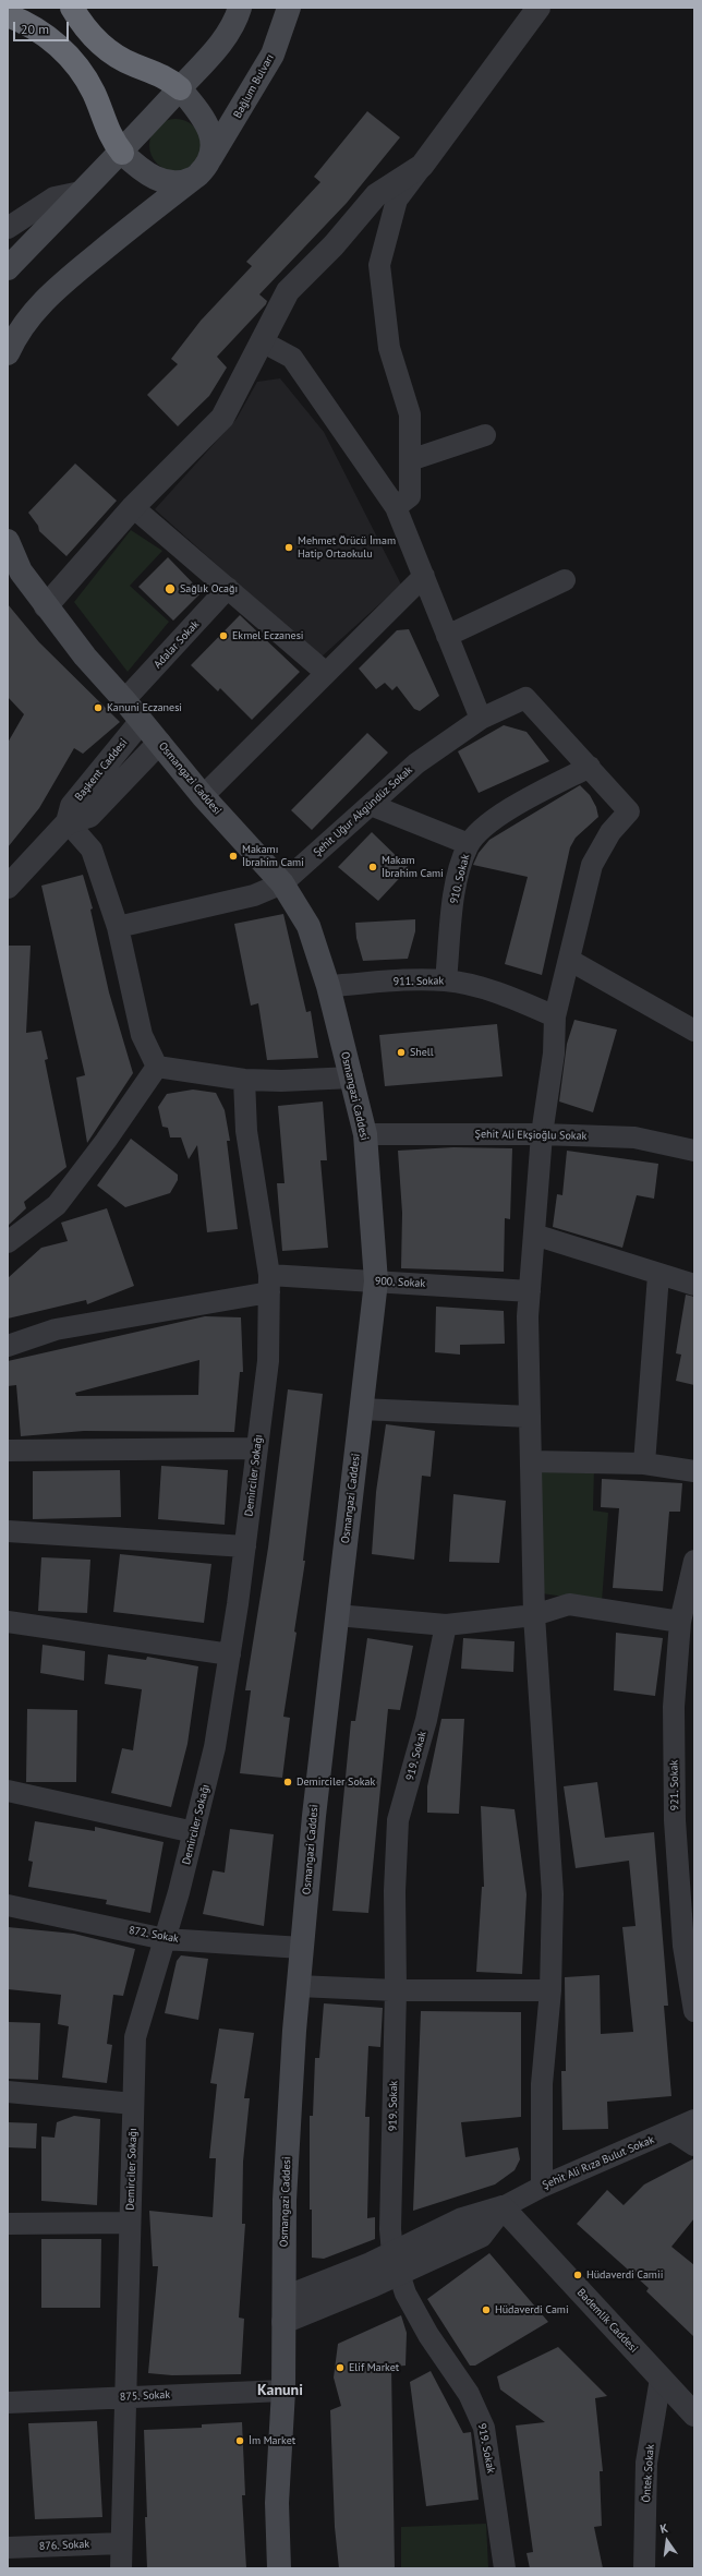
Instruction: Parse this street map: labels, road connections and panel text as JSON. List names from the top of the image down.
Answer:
{
  "streets": {
    "main road": ["Bağlum Bulvarı", "Osmangazi Caddesi"],
    "street": [
      "Adalar Sokak",
      "Başkent Caddesi",
      "Şehit Uğur Akgündüz Sokak",
      "910. Sokak",
      "911. Sokak",
      "Şehit Ali Ekşioğlu Sokak",
      "900. Sokak",
      "Demirciler Sokağı",
      "919. Sokak",
      "921. Sokak",
      "872. Sokak",
      "Şehit Ali Rıza Bulut Sokak",
      "Bademlik Caddesi",
      "875. Sokak",
      "Öntek Sokak",
      "876. Sokak"
    ]
  },
  "crossings": [
    ["Adalar Sokak", "Osmangazi Caddesi"],
    ["Başkent Caddesi", "Osmangazi Caddesi"],
    ["Osmangazi Caddesi", "Şehit Uğur Akgündüz Sokak"],
    ["Osmangazi Caddesi", "911. Sokak"],
    ["Osmangazi Caddesi", "Şehit Ali Ekşioğlu Sokak"],
    ["Osmangazi Caddesi", "900. Sokak"],
    ["Osmangazi Caddesi", "872. Sokak"],
    ["Osmangazi Caddesi", "875. Sokak"],
    ["Şehit Uğur Akgündüz Sokak", "910. Sokak"],
    ["910. Sokak", "911. Sokak"],
    ["900. Sokak", "Demirciler Sokağı"],
    ["Demirciler Sokağı", "872. Sokak"],
    ["Demirciler Sokağı", "875. Sokak"],
    ["Demirciler Sokağı", "876. Sokak"],
    ["Şehit Ali Rıza Bulut Sokak", "Bademlik Caddesi"],
    ["Bademlik Caddesi", "Öntek Sokak"]
  ],
  "districts": ["Kanuni"],
  "places": [
    "Mehmet Örücü İmam Hatip Ortaokulu",
    "Sağlık Ocağı",
    "Ekmel Eczanesi",
    "Kanuni Eczanesi",
    "Makamı İbrahim Cami",
    "Makam İbrahim Cami",
    "Shell",
    "Demirciler Sokak",
    "Hüdaverdi Camii",
    "Hüdaverdi Cami",
    "Elif Market",
    "İm Market"
  ],
  "scale_bar": "20 m",
  "north": "top"
}
